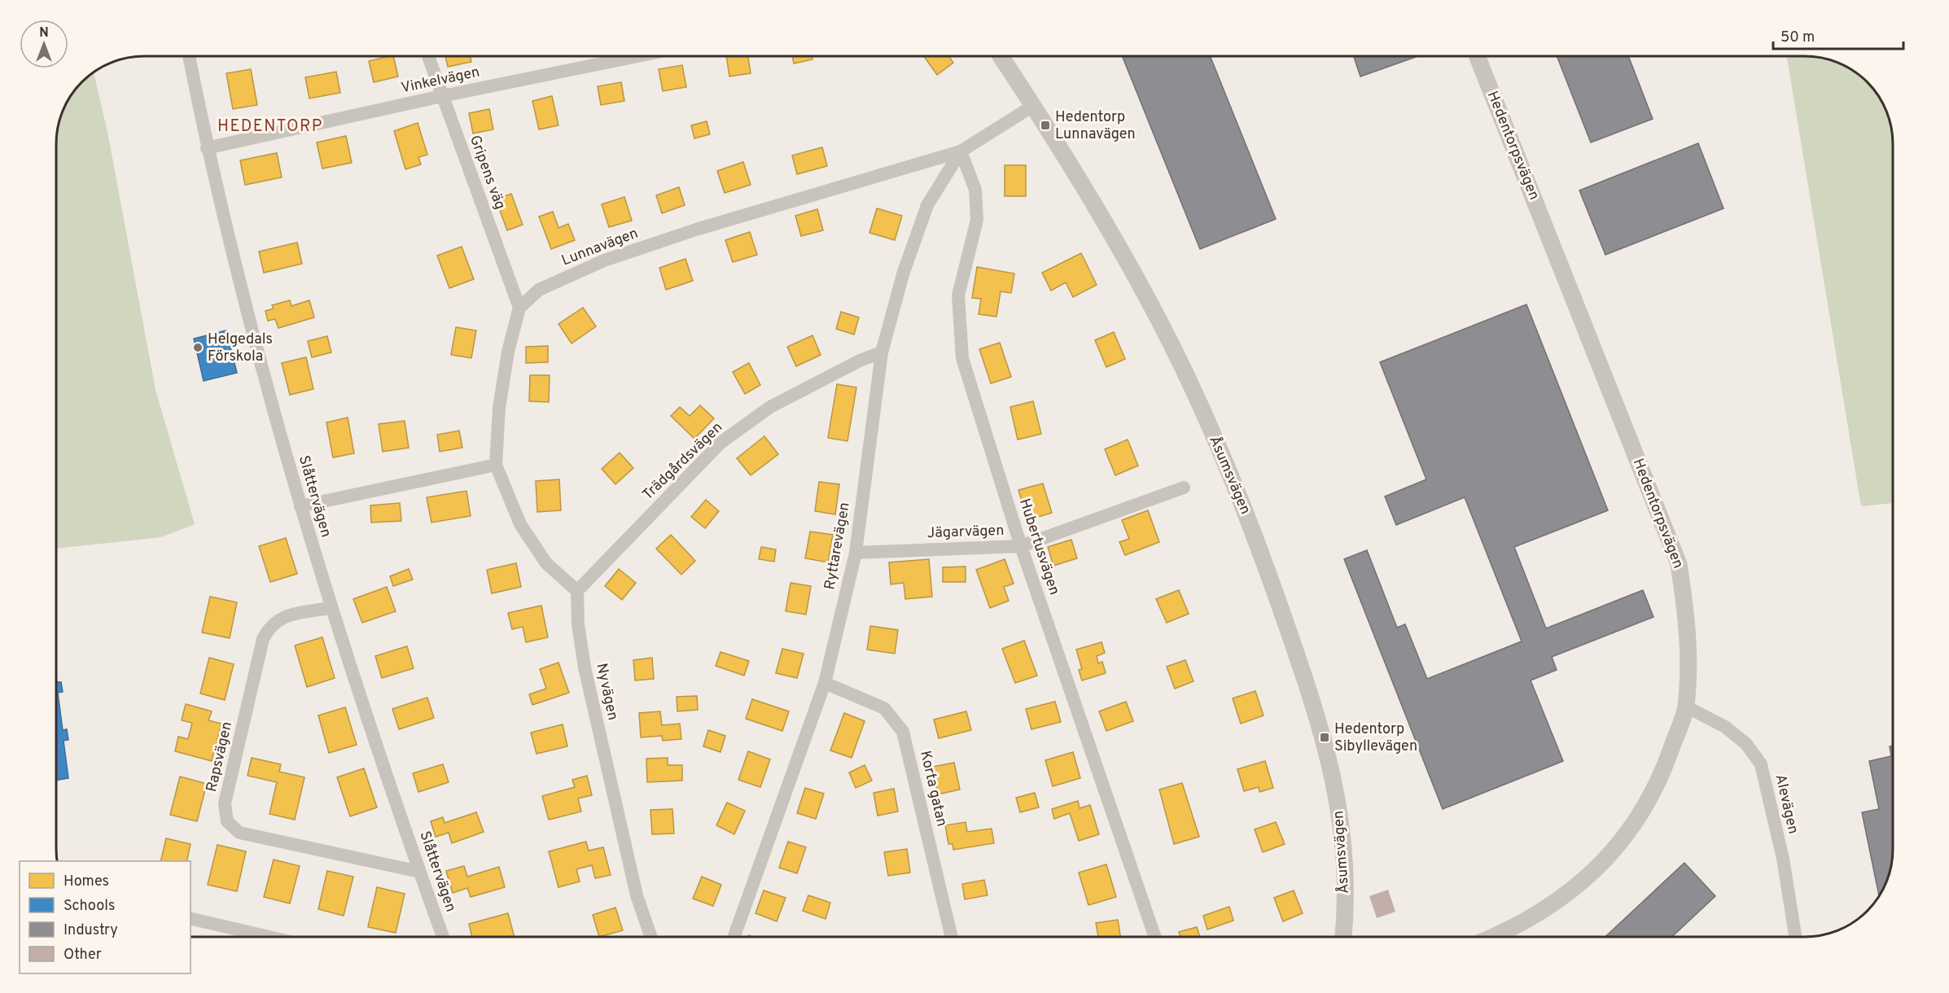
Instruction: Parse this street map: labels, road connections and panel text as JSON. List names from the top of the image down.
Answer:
{
  "streets": {
    "street": [
      "Vinkelvägen",
      "Hedentorpsvägen",
      "Gripens väg",
      "Lunnavägen",
      "Trädgårdsvägen",
      "Åsumsvägen",
      "Slåttervägen",
      "Jägarvägen",
      "Ryttarevägen",
      "Hubertusvägen",
      "Nyvägen",
      "Rapsvägen",
      "Korta gatan",
      "Alevägen"
    ]
  },
  "crossings": [
    ["Vinkelvägen", "Gripens väg"],
    ["Vinkelvägen", "Slåttervägen"],
    ["Hedentorpsvägen", "Alevägen"],
    ["Gripens väg", "Lunnavägen"],
    ["Lunnavägen", "Åsumsvägen"],
    ["Lunnavägen", "Ryttarevägen"],
    ["Lunnavägen", "Hubertusvägen"],
    ["Trädgårdsvägen", "Ryttarevägen"],
    ["Trädgårdsvägen", "Nyvägen"],
    ["Slåttervägen", "Rapsvägen"],
    ["Jägarvägen", "Ryttarevägen"],
    ["Jägarvägen", "Hubertusvägen"],
    ["Ryttarevägen", "Hubertusvägen"],
    ["Ryttarevägen", "Korta gatan"]
  ],
  "districts": ["HEDENTORP"],
  "places": {
    "transit": ["Hedentorp Lunnavägen", "Hedentorp Sibyllevägen"],
    "other": ["Helgedals Förskola"]
  },
  "legend": [
    "Homes",
    "Schools",
    "Industry",
    "Other"
  ],
  "scale_bar": "50 m",
  "north": "top"
}
